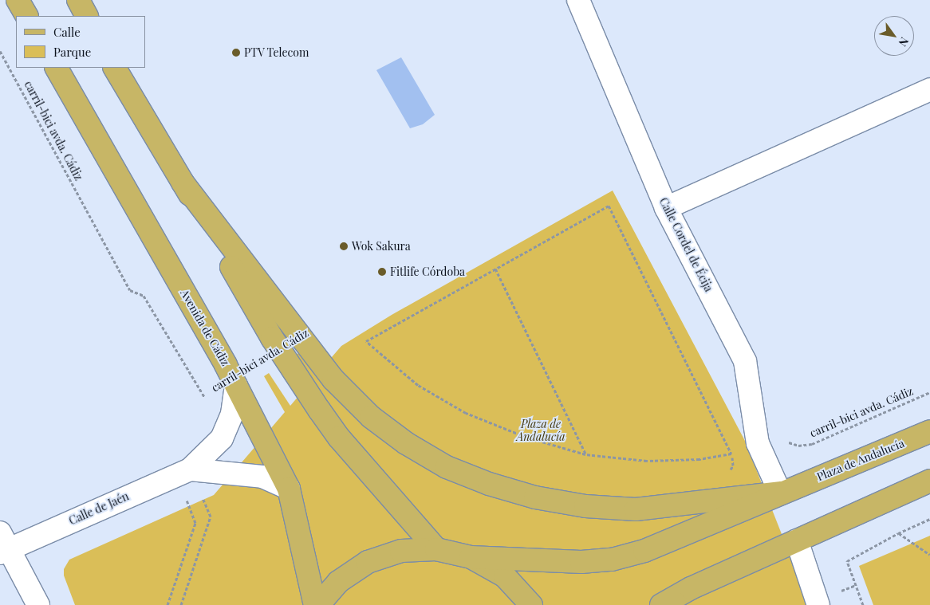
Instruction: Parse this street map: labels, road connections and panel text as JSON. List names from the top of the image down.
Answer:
{
  "streets": {
    "main road": ["Avenida de Cádiz", "Plaza de Andalucía"],
    "street": ["Calle Cordel de Écija", "Calle de Jaén"],
    "path": ["carril-bici avda. Cádiz"]
  },
  "crossings": [
    ["carril-bici avda. Cádiz", "Calle Cordel de Écija"],
    ["carril-bici avda. Cádiz", "Avenida de Cádiz"],
    ["carril-bici avda. Cádiz", "Calle de Jaén"],
    ["Calle Cordel de Écija", "Plaza de Andalucía"],
    ["Avenida de Cádiz", "Calle de Jaén"]
  ],
  "parks": ["Plaza de Andalucía"],
  "places": ["PTV Telecom", "Wok Sakura", "Fitlife Córdoba"],
  "legend": ["Calle", "Parque"],
  "north": "bottom right"
}
